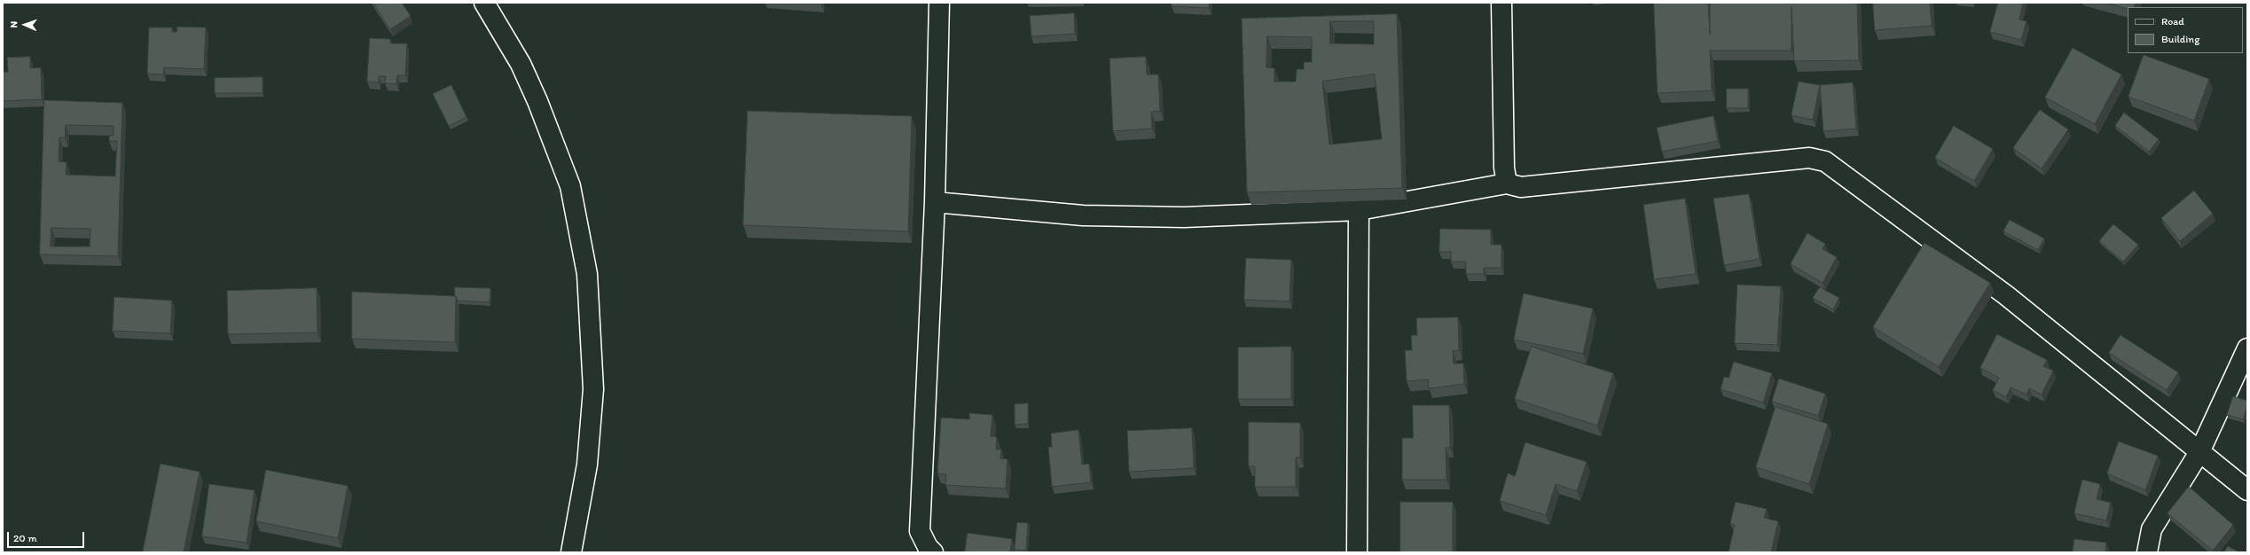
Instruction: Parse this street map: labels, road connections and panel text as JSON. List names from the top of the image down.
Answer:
{
  "legend": ["Road", "Building"],
  "scale_bar": "20 m",
  "north": "left"
}
